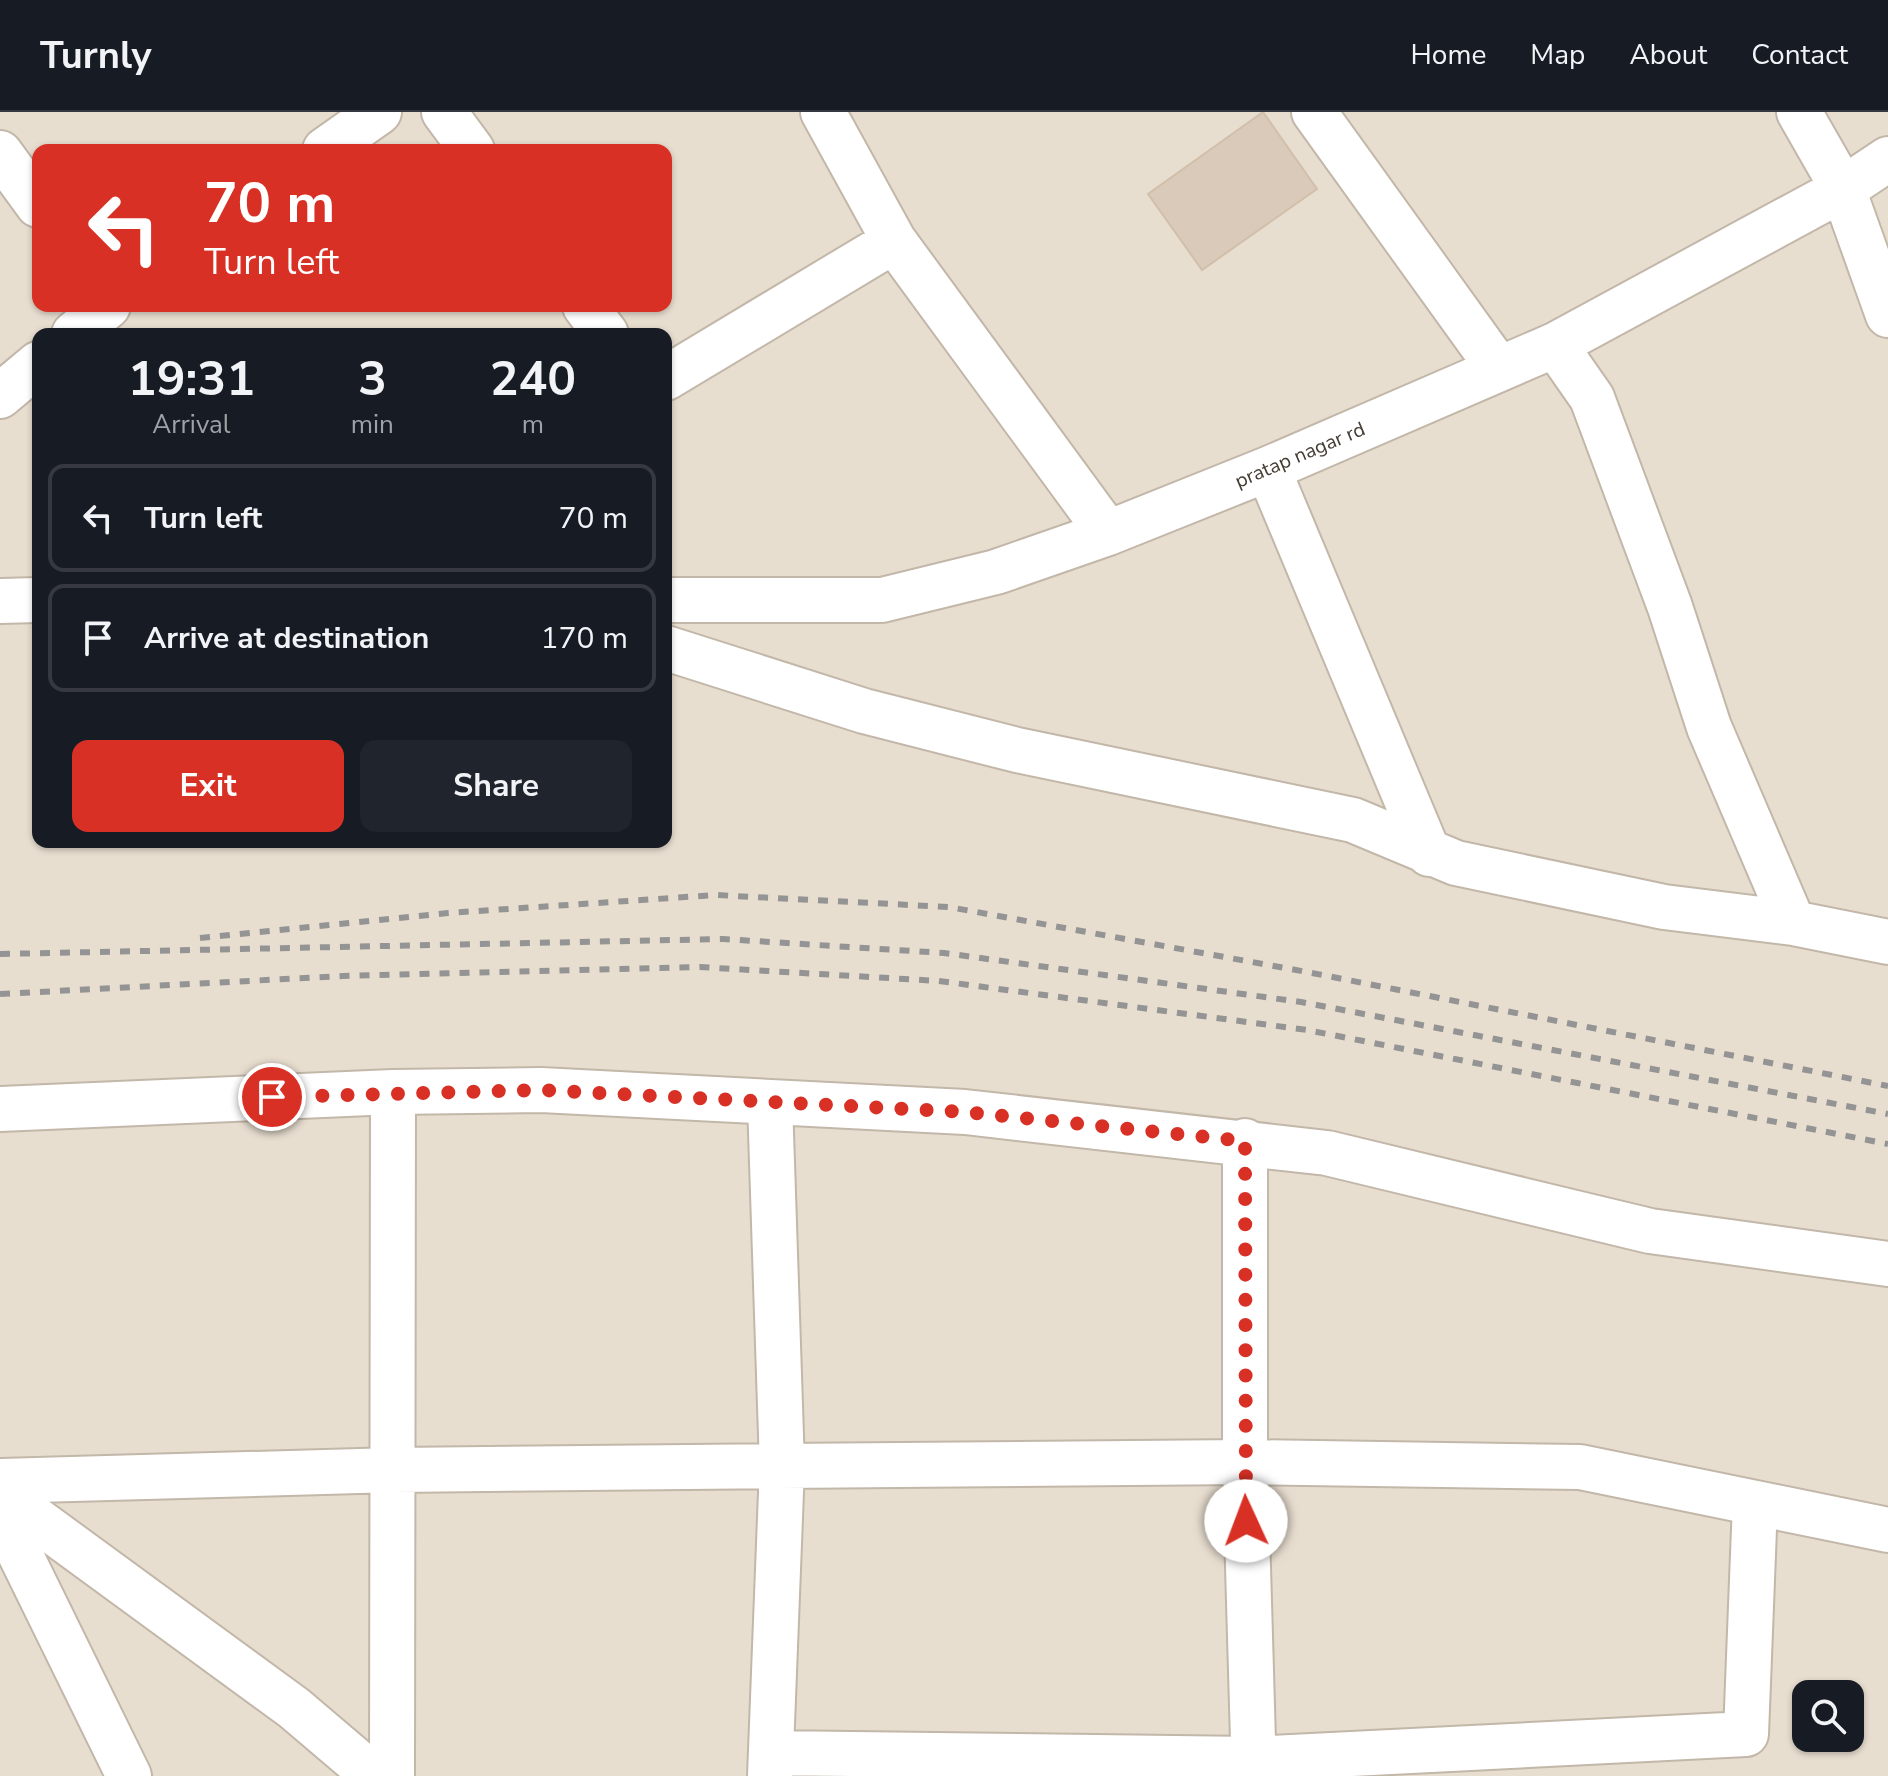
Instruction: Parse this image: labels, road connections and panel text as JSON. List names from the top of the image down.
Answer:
{
  "streets": {
    "street": ["pratap nagar rd"]
  },
  "page": {
    "header": "Turnly",
    "nav": [
      "Home",
      "Map",
      "About",
      "Contact"
    ],
    "turn": ["70 m", "Turn left"],
    "eta": [
      "19:31",
      "Arrival",
      "3",
      "min",
      "240",
      "m"
    ],
    "list": [
      {
        "name": "Turn left",
        "value": "70 m"
      },
      {
        "name": "Arrive at destination",
        "value": "170 m"
      }
    ],
    "buttons": ["Exit", "Share"]
  }
}
